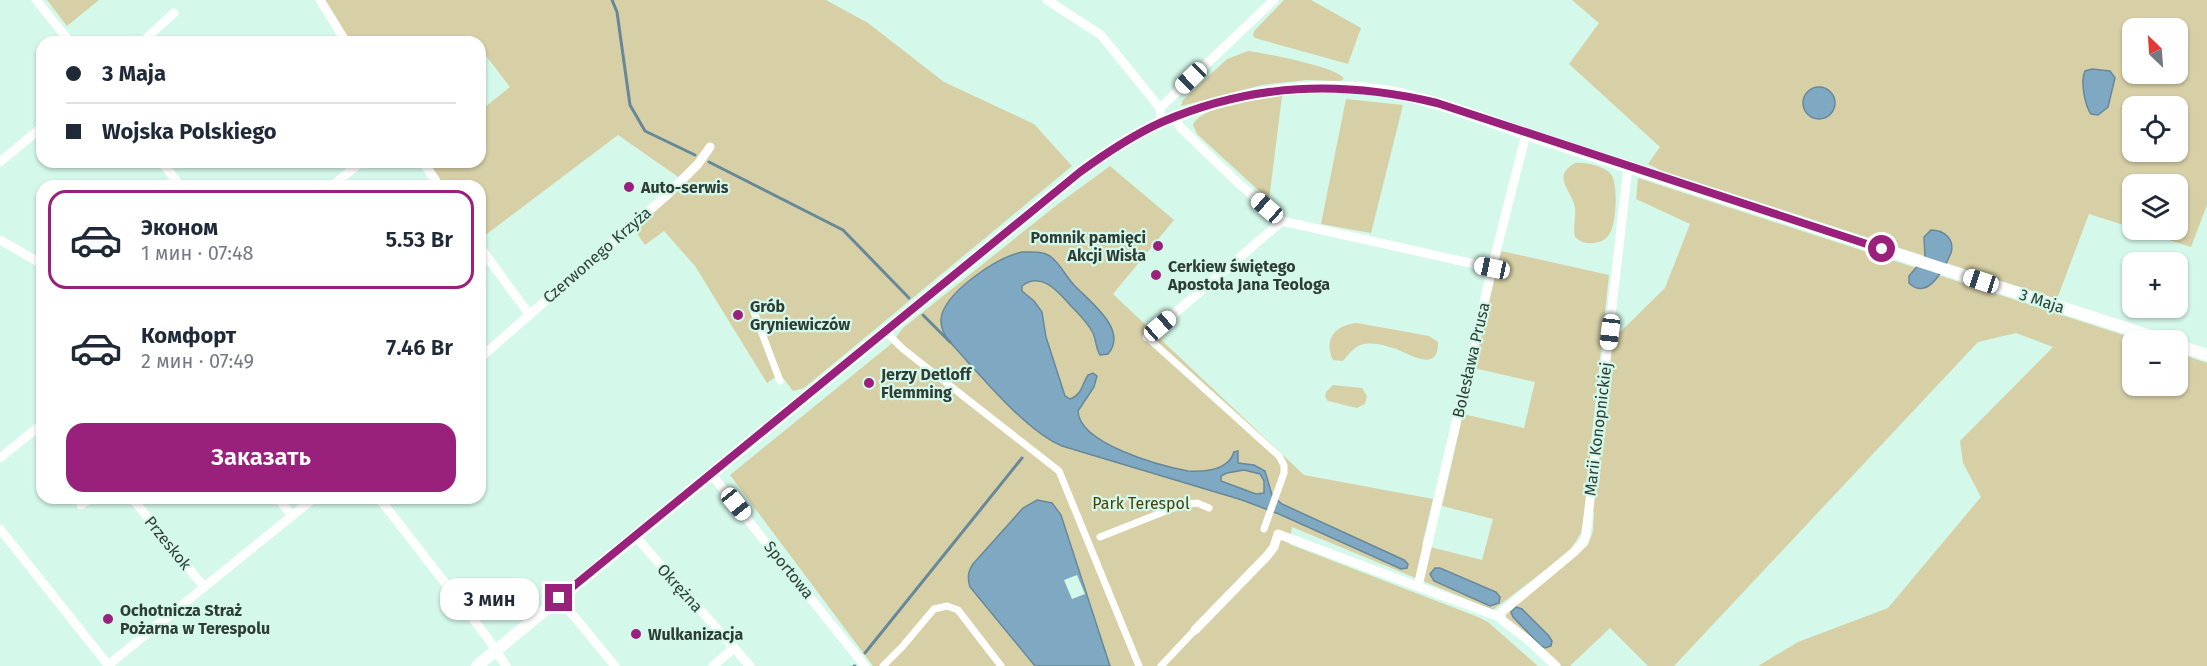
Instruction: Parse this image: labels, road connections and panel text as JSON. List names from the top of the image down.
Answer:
{
  "streets": {
    "street": [
      "Czerwonego Krzyża",
      "3 Maja",
      "Bolesława Prusa",
      "Marii Konopnickiej",
      "Przeskok",
      "Sportowa",
      "Okrężna"
    ]
  },
  "crossings": [
    ["3 Maja", "Bolesława Prusa"],
    ["3 Maja", "Marii Konopnickiej"],
    ["3 Maja", "Sportowa"],
    ["3 Maja", "Okrężna"]
  ],
  "parks": ["Park Terespol"],
  "places": [
    "Auto-serwis",
    "Pomnik pamięci Akcji Wisła",
    "Cerkiew świętego Apostoła Jana Teologa",
    "Grób Gryniewiczów",
    "Jerzy Detloff Flemming",
    "Ochotnicza Straż Pożarna w Terespolu",
    "Wulkanizacja"
  ],
  "north": "top left",
  "page": {
    "map_buttons": ["+", "−"],
    "banner": ["3 Maja", "Wojska Polskiego"],
    "list": [
      {
        "name": "Эконом",
        "note": "1 мин · 07:48",
        "value": "5.53 Br"
      },
      {
        "name": "Комфорт",
        "note": "2 мин · 07:49",
        "value": "7.46 Br"
      }
    ],
    "buttons": "Заказать",
    "bubble": "3 мин"
  }
}
